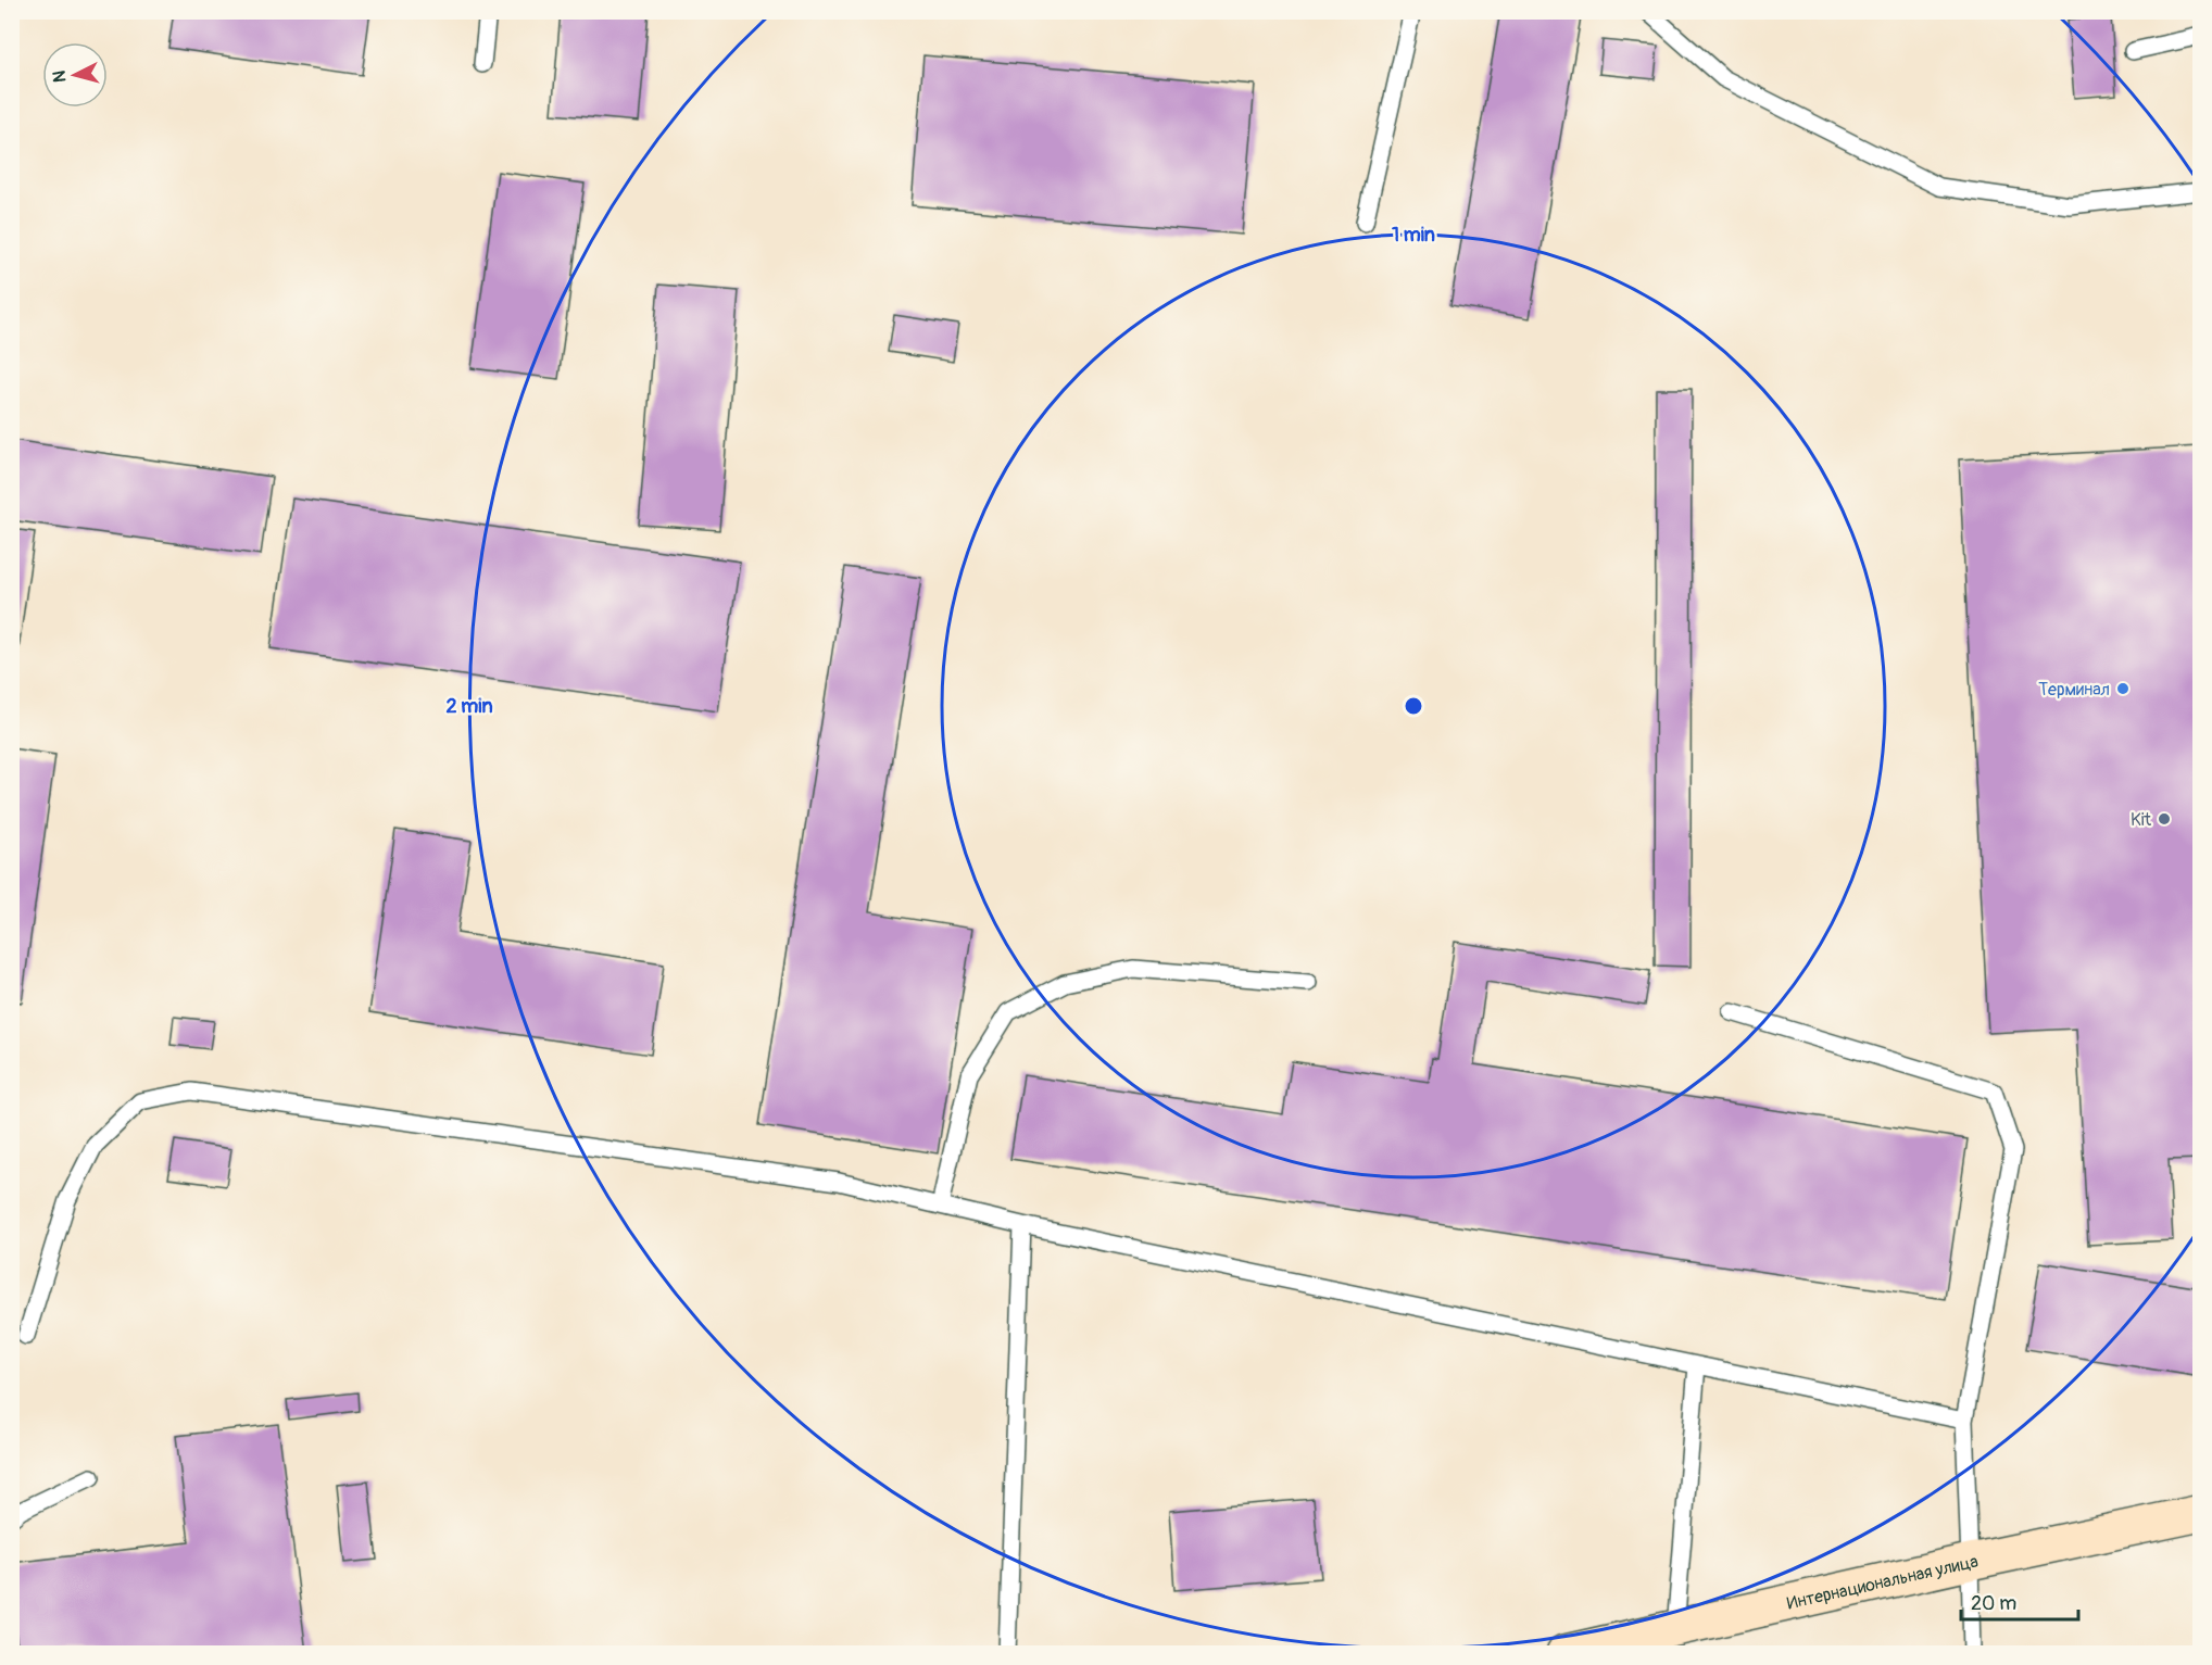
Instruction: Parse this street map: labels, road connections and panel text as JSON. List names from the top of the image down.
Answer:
{
  "streets": {
    "street": ["Интернациональная улица"]
  },
  "places": ["Терминал", "Kit"],
  "scale_bar": "20 m",
  "north": "left",
  "rings": ["1 min", "2 min"]
}
